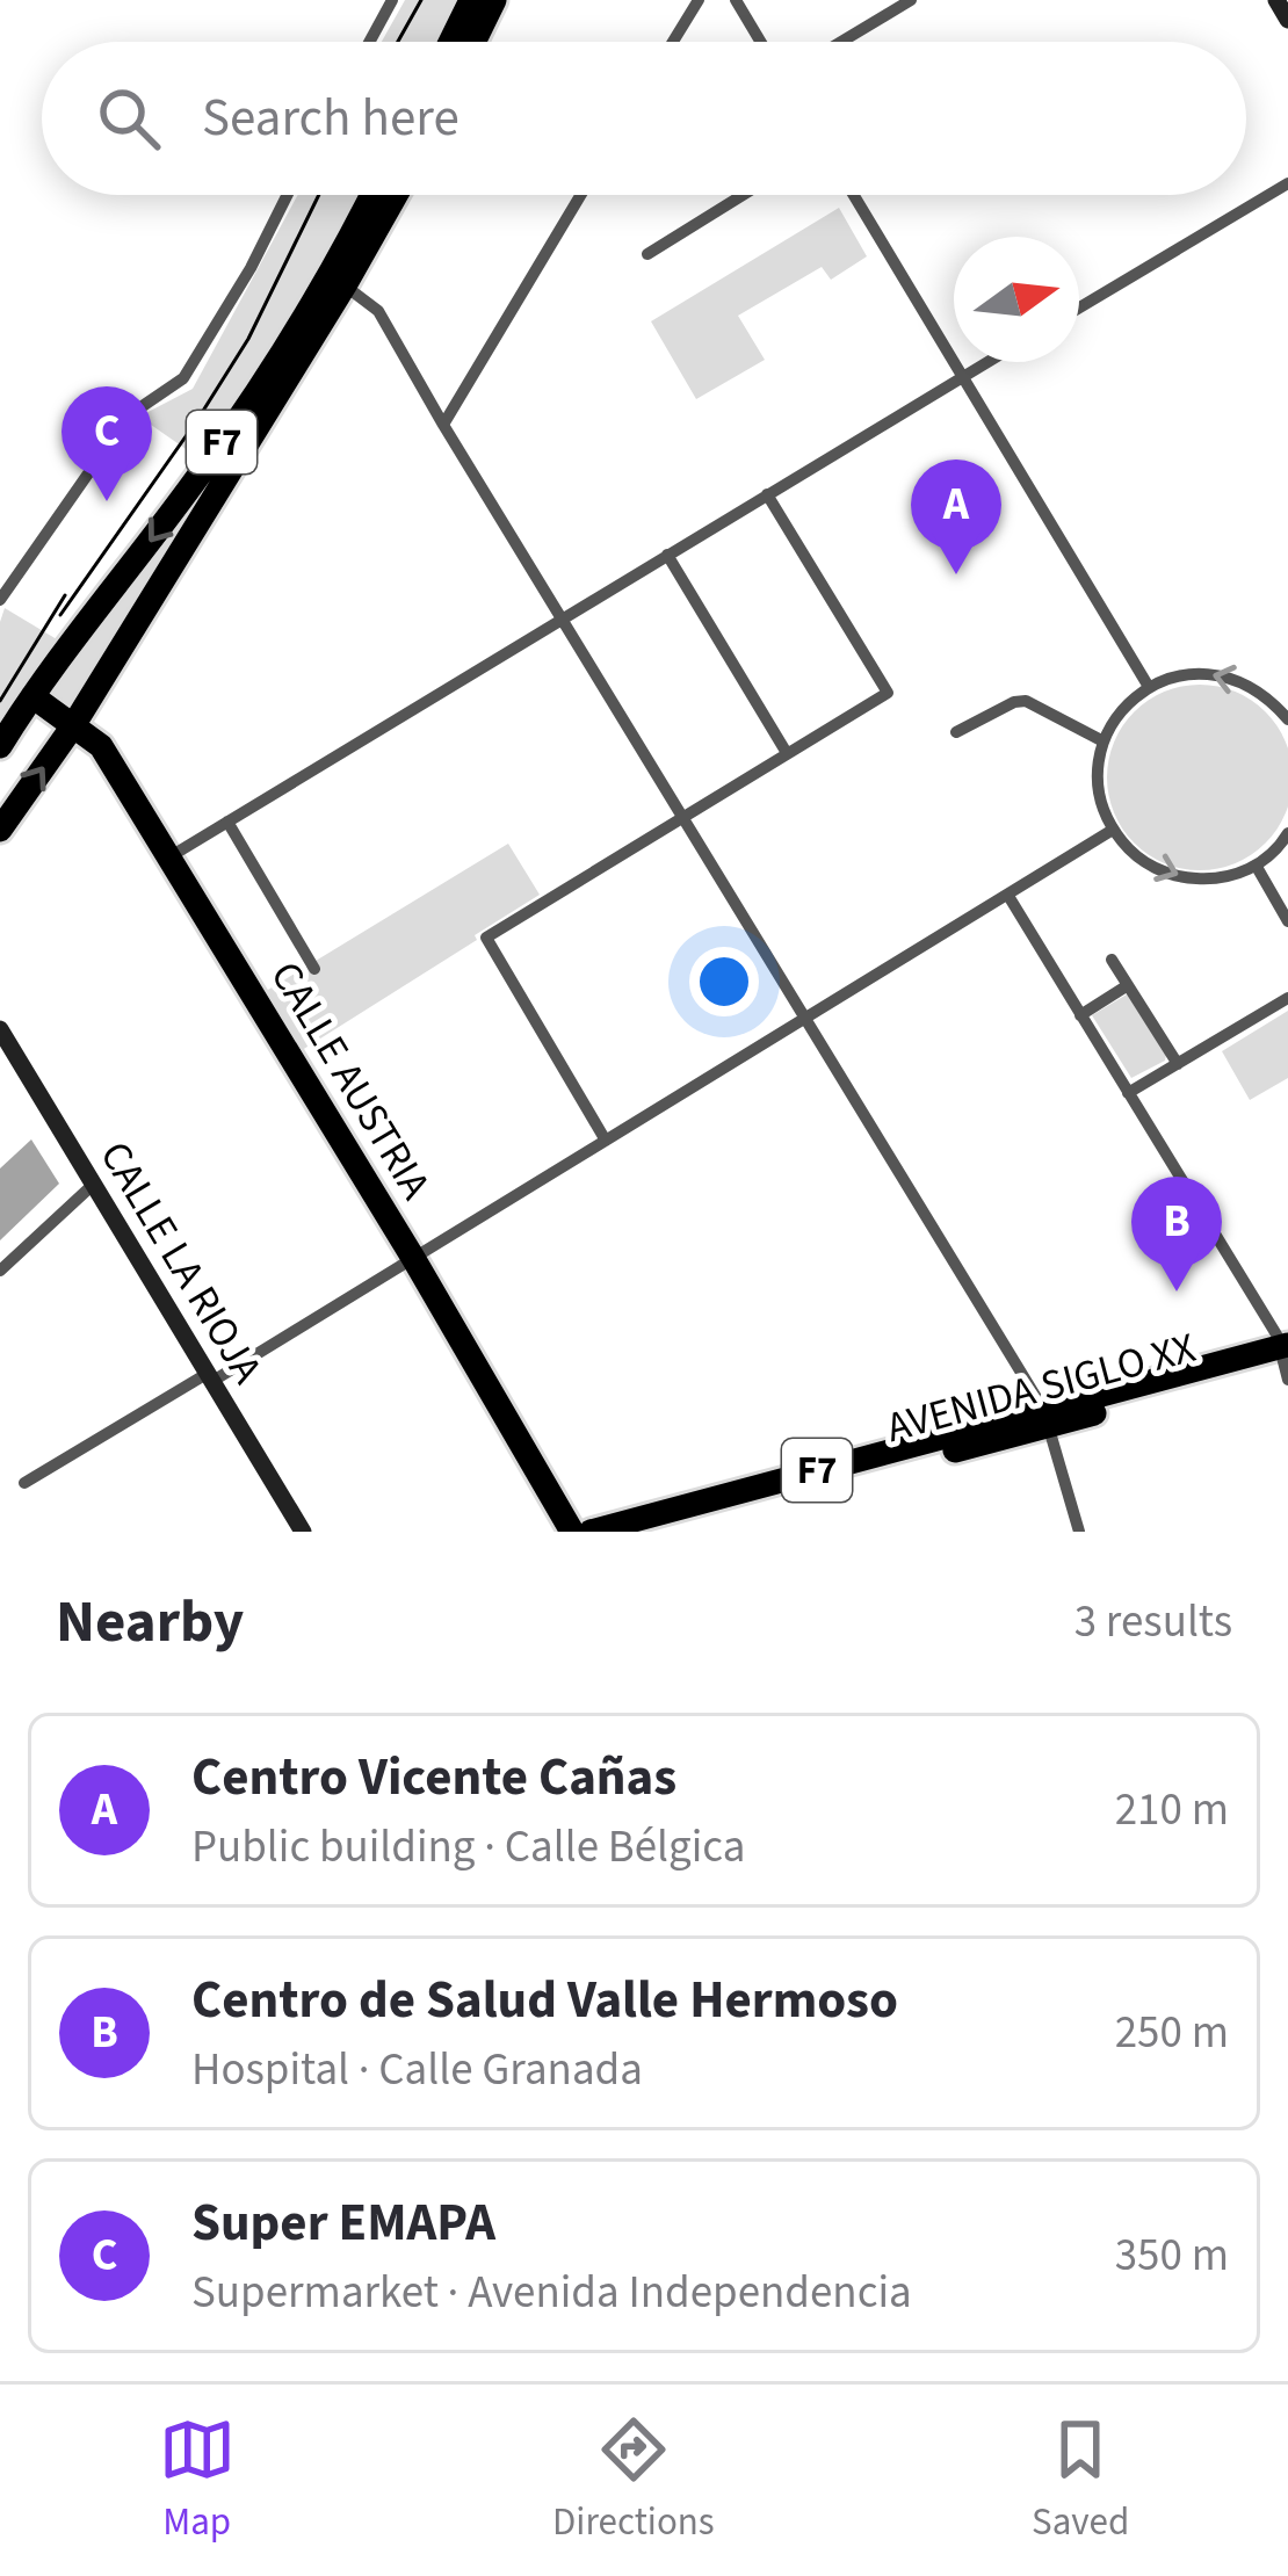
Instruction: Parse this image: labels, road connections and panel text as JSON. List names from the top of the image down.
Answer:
{
  "streets": {
    "highway": ["F7", "CALLE AUSTRIA", "AVENIDA SIGLO XX"],
    "street": ["CALLE LA RIOJA"]
  },
  "crossings": [
    ["F7", "CALLE AUSTRIA"]
  ],
  "north": "right",
  "page": {
    "search": "Search here",
    "pins": ["C", "A", "B"],
    "heading": ["Nearby", "3 results"],
    "list": [
      {
        "mark": "A",
        "name": "Centro Vicente Cañas",
        "note": "Public building · Calle Bélgica",
        "value": "210 m"
      },
      {
        "mark": "B",
        "name": "Centro de Salud Valle Hermoso",
        "note": "Hospital · Calle Granada",
        "value": "250 m"
      },
      {
        "mark": "C",
        "name": "Super EMAPA",
        "note": "Supermarket · Avenida Independencia",
        "value": "350 m"
      }
    ],
    "nav": ["Map", "Directions", "Saved"]
  }
}
